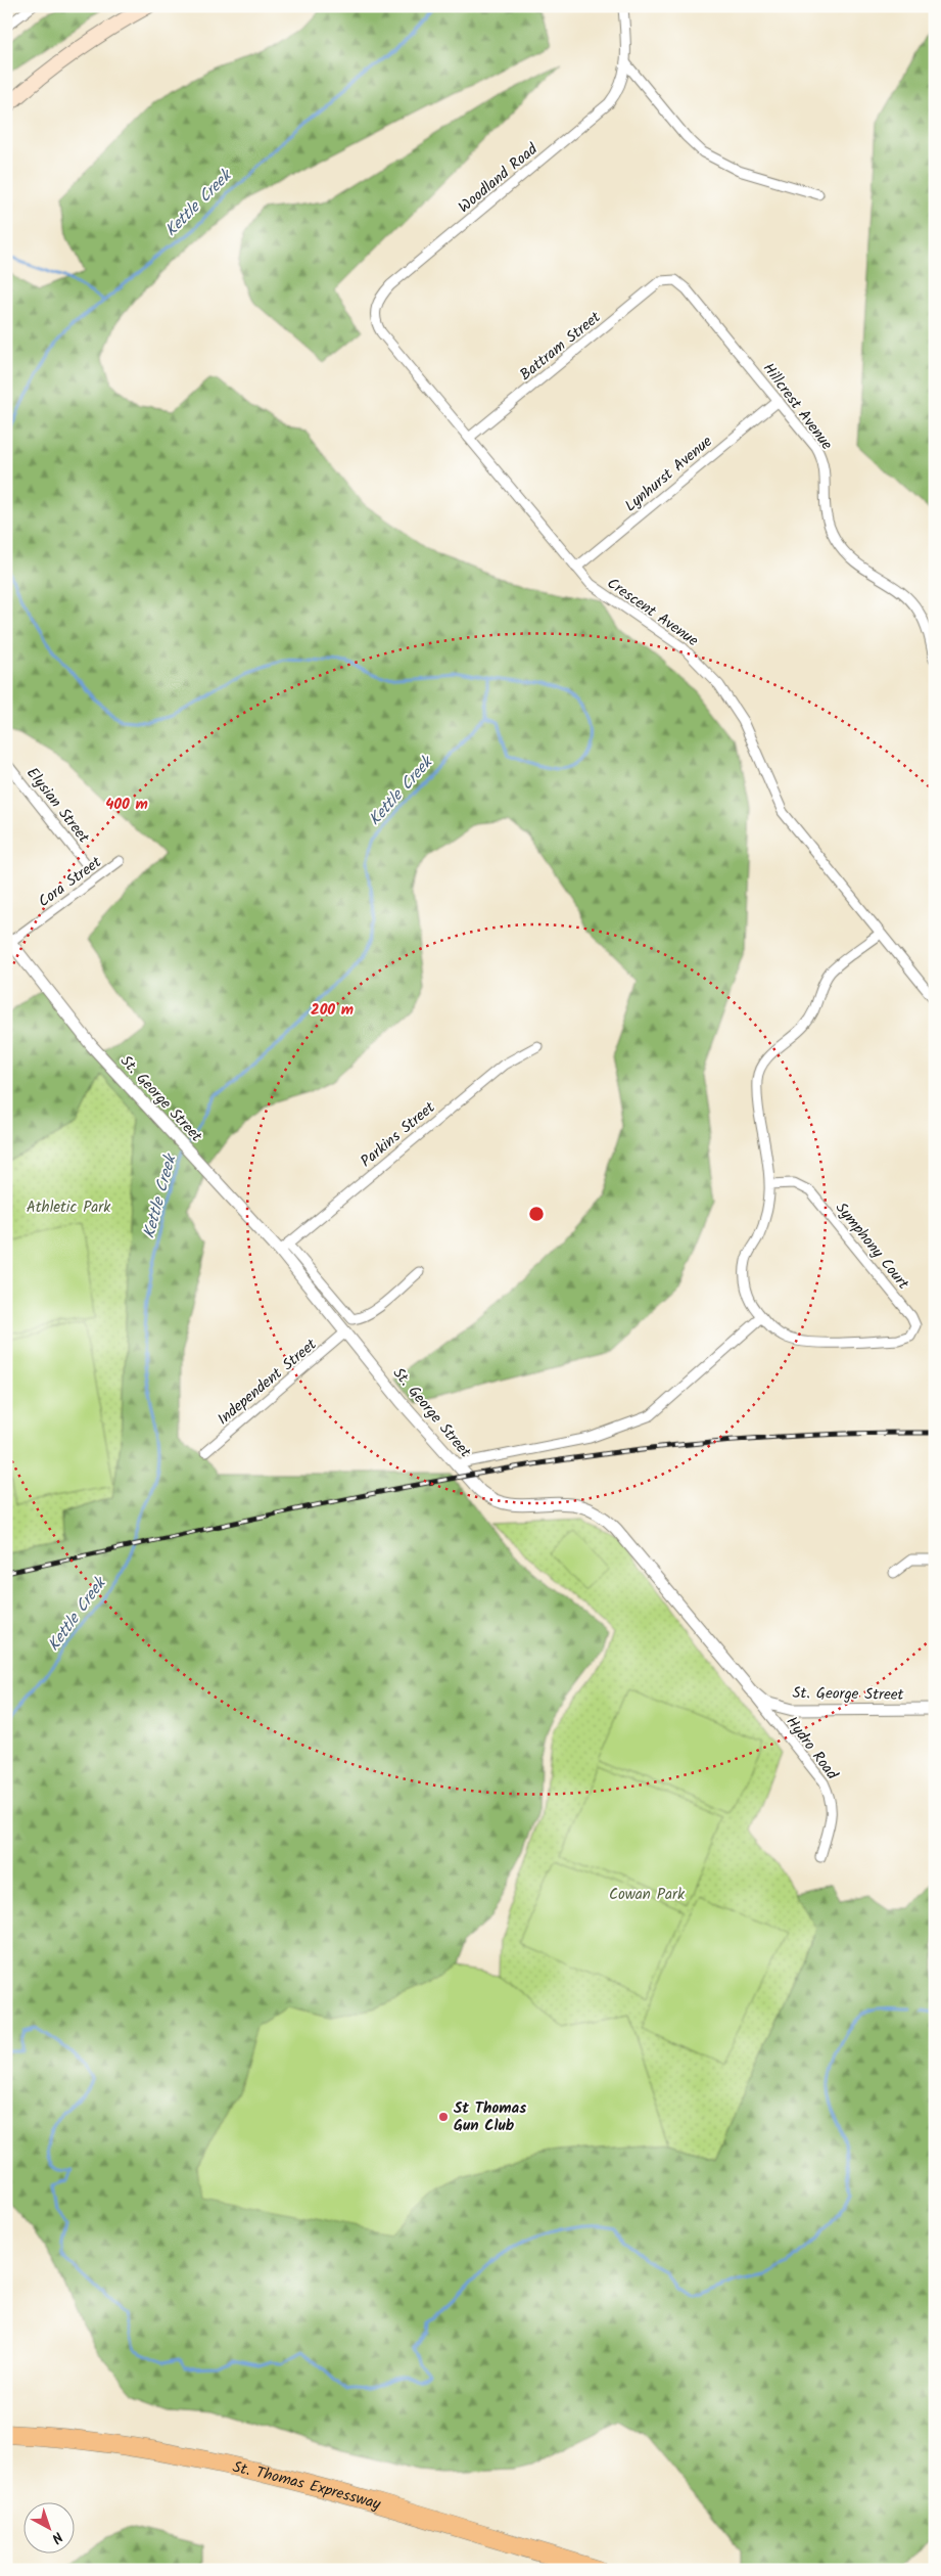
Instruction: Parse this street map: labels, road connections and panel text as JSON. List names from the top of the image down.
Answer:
{
  "streets": {
    "highway": ["St. Thomas Expressway"],
    "street": [
      "Woodland Road",
      "Battram Street",
      "Hillcrest Avenue",
      "Lynhurst Avenue",
      "Crescent Avenue",
      "Elysian Street",
      "Cora Street",
      "St. George Street",
      "Parkins Street",
      "Symphony Court",
      "Independent Street",
      "Hydro Road"
    ]
  },
  "crossings": [
    ["Woodland Road", "Crescent Avenue"],
    ["Battram Street", "Hillcrest Avenue"],
    ["Battram Street", "Crescent Avenue"],
    ["Hillcrest Avenue", "Lynhurst Avenue"],
    ["Lynhurst Avenue", "Crescent Avenue"],
    ["Crescent Avenue", "Symphony Court"],
    ["Cora Street", "St. George Street"],
    ["St. George Street", "Parkins Street"],
    ["St. George Street", "Independent Street"],
    ["St. George Street", "Hydro Road"]
  ],
  "water": ["Kettle Creek"],
  "parks": ["Athletic Park", "Cowan Park"],
  "places": ["St Thomas Gun Club"],
  "north": "bottom right",
  "rings": ["400 m", "200 m"]
}
